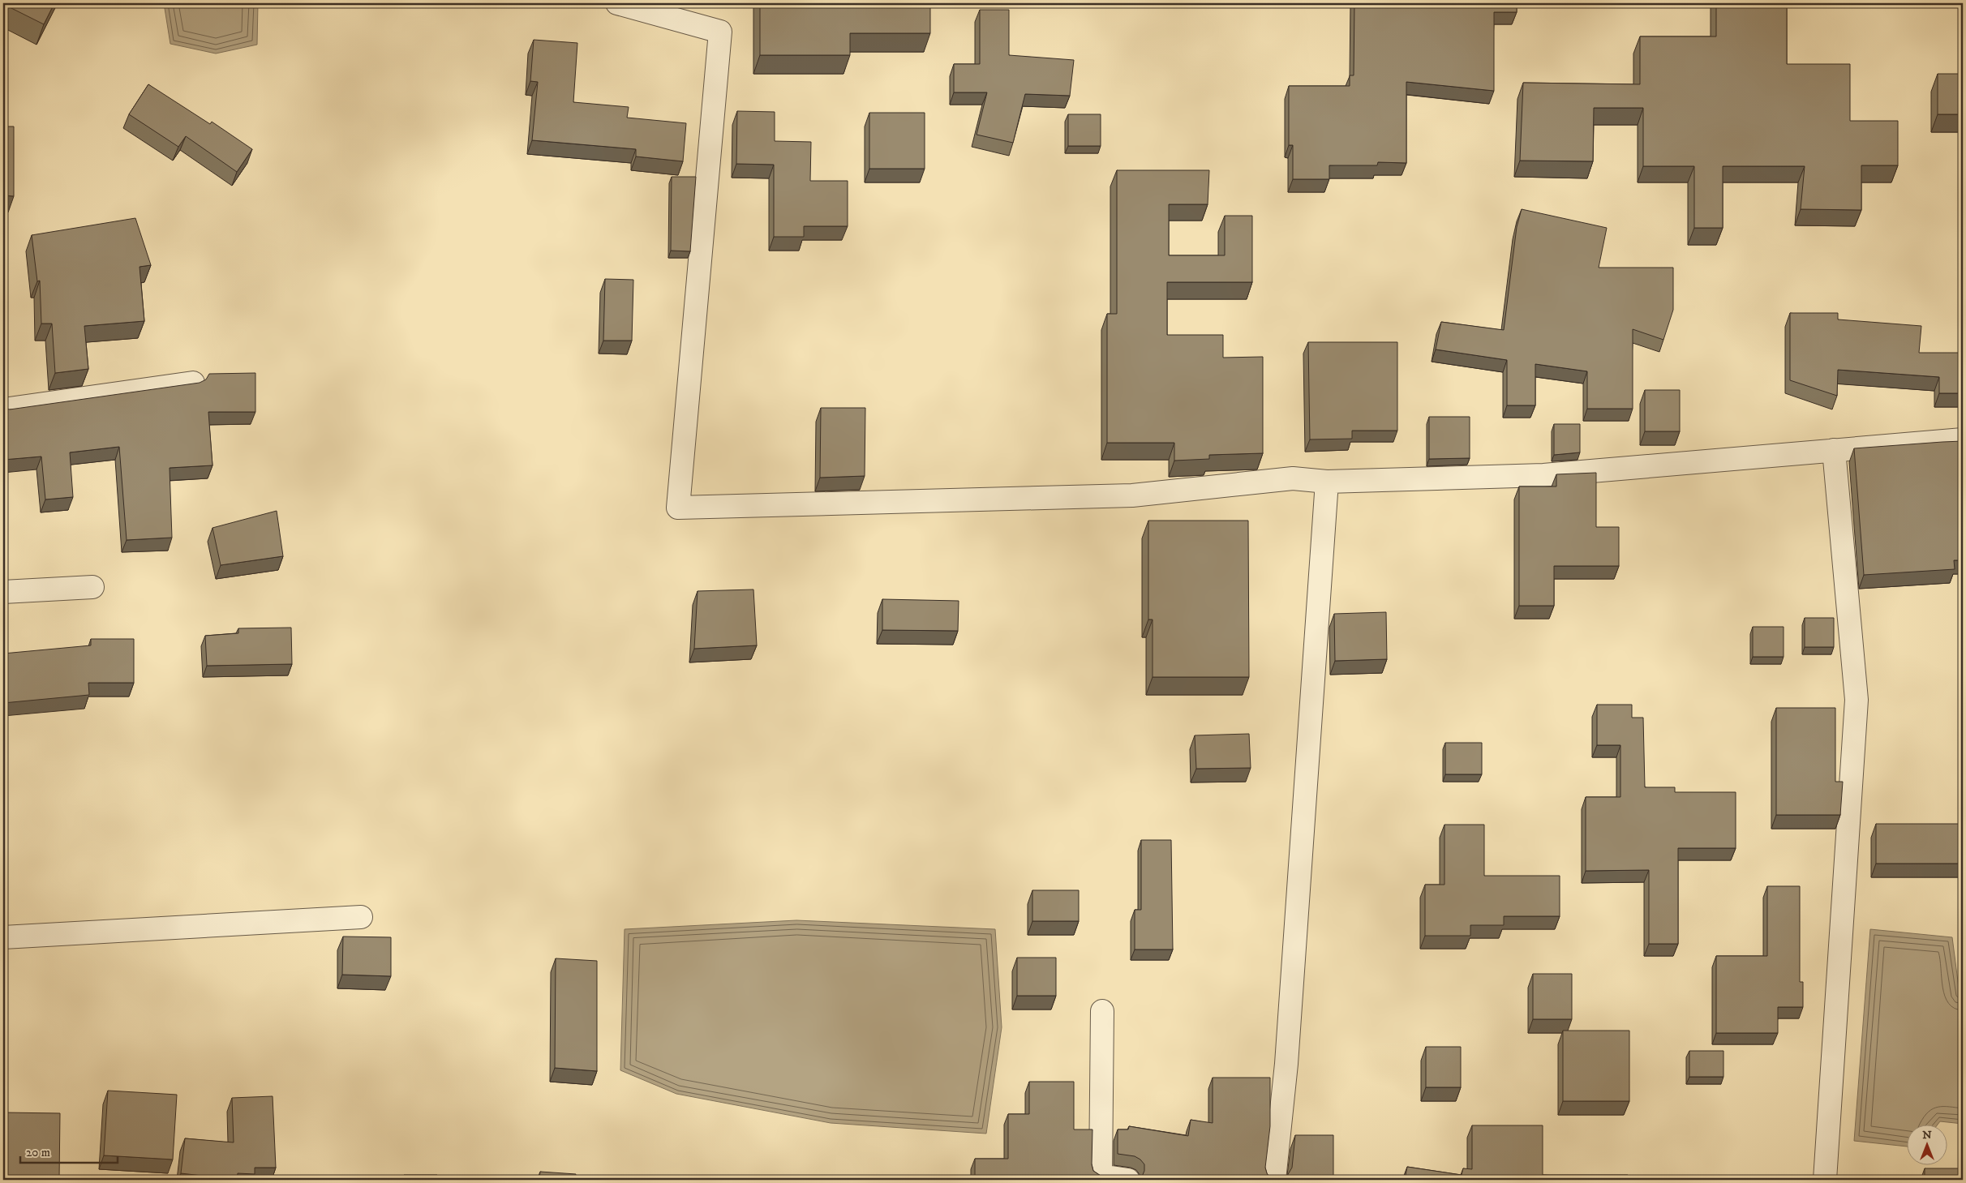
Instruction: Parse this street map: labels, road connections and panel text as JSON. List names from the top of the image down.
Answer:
{
  "scale_bar": "20 m",
  "north": "top"
}
